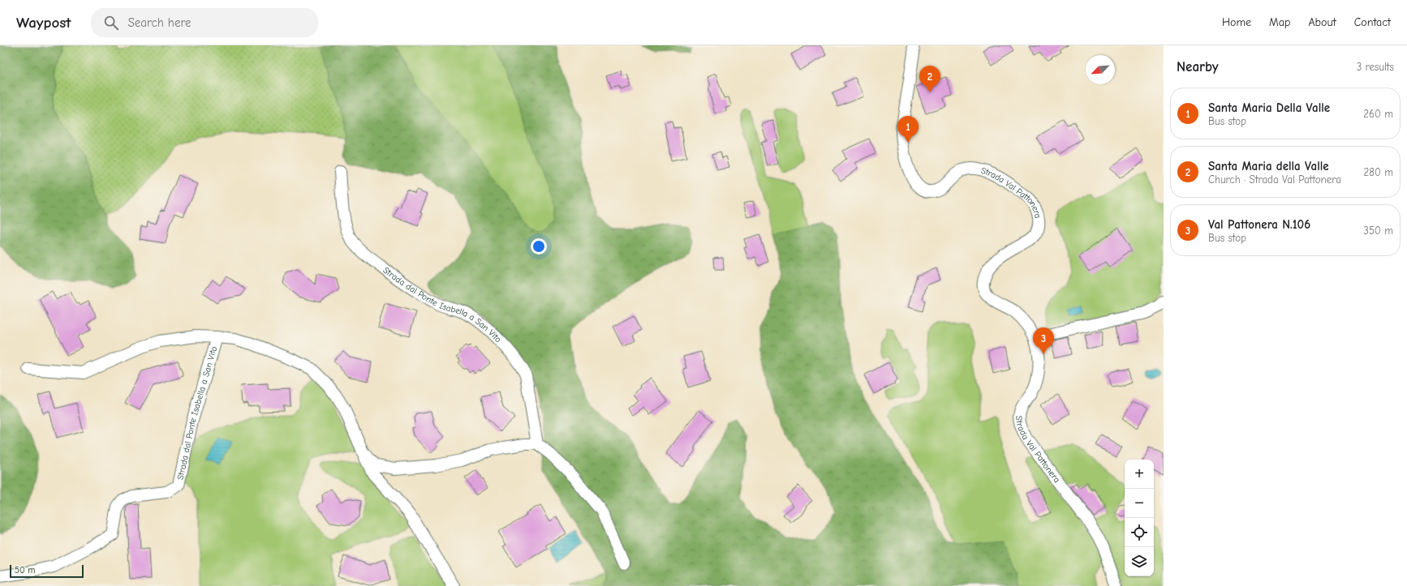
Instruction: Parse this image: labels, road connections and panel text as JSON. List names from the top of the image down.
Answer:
{
  "streets": {
    "street": ["Strada Val Pattonera", "Strada dal Ponte Isabella a San Vito"]
  },
  "scale_bar": "50 m",
  "north": "bottom left",
  "page": {
    "header": "Waypost",
    "search": "Search here",
    "nav": [
      "Home",
      "Map",
      "About",
      "Contact"
    ],
    "heading": ["Nearby", "3 results"],
    "pins": ["2", "1", "3"],
    "list": [
      {
        "mark": "1",
        "name": "Santa Maria Della Valle",
        "note": "Bus stop",
        "value": "260 m"
      },
      {
        "mark": "2",
        "name": "Santa Maria della Valle",
        "note": "Church · Strada Val Pattonera",
        "value": "280 m"
      },
      {
        "mark": "3",
        "name": "Val Pattonera N.106",
        "note": "Bus stop",
        "value": "350 m"
      }
    ],
    "map_buttons": ["+", "−"],
    "scale": "50 m"
  }
}
